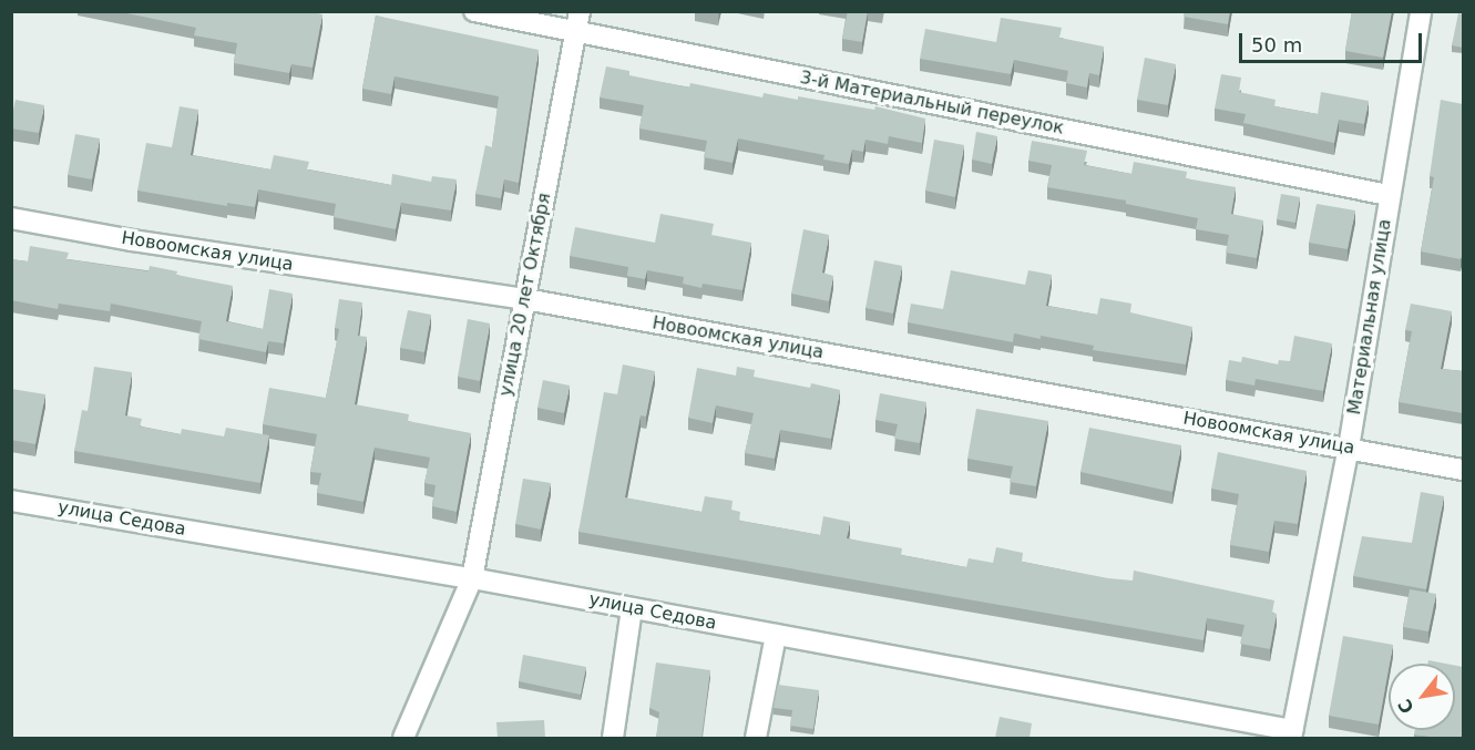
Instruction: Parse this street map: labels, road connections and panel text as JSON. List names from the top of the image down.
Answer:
{
  "streets": {
    "street": [
      "3-й Материальный переулок",
      "Новоомская улица",
      "улица 20 лет Октября",
      "Материальная улица",
      "улица Седова"
    ]
  },
  "crossings": [
    ["3-й Материальный переулок", "улица 20 лет Октября"],
    ["3-й Материальный переулок", "Материальная улица"],
    ["Новоомская улица", "улица 20 лет Октября"],
    ["Новоомская улица", "Материальная улица"],
    ["улица 20 лет Октября", "улица Седова"],
    ["Материальная улица", "улица Седова"]
  ],
  "scale_bar": "50 m",
  "north": "bottom left"
}
